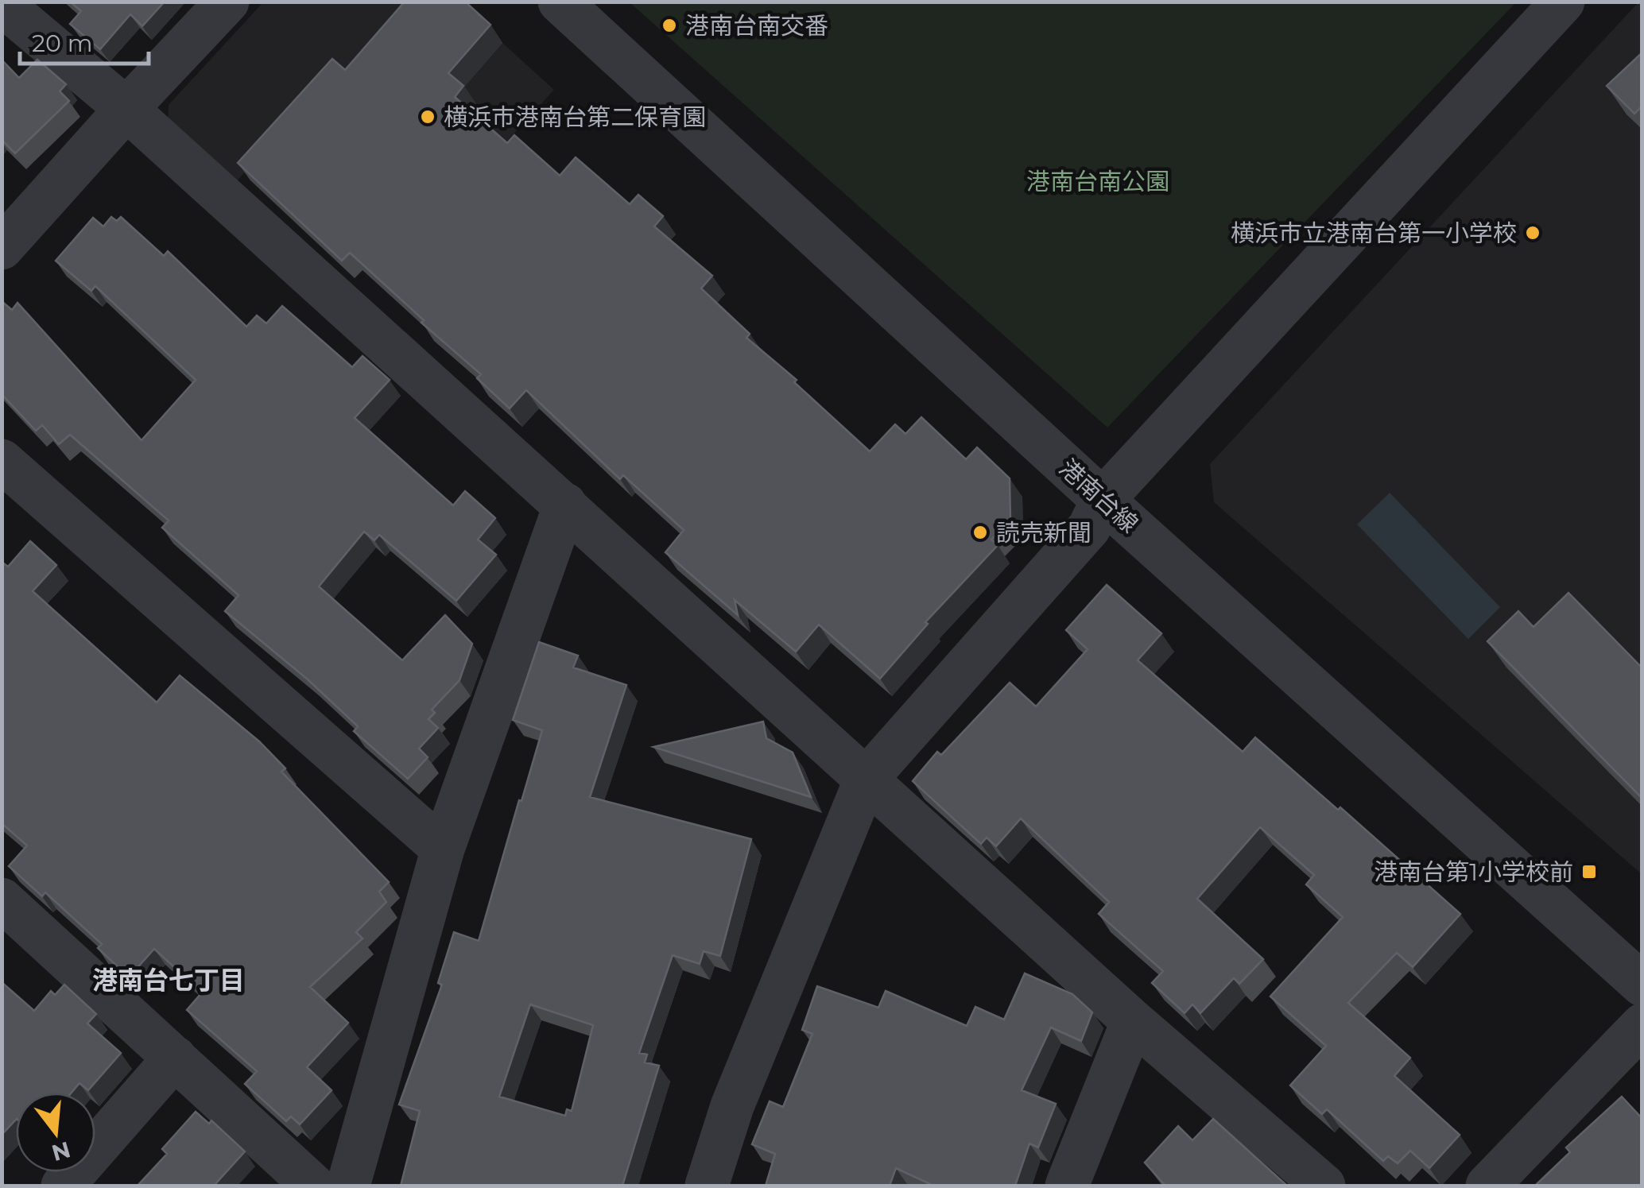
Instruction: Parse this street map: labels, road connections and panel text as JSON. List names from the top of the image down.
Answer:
{
  "streets": {
    "street": ["港南台線"]
  },
  "districts": ["港南台七丁目"],
  "parks": ["港南台南公園"],
  "places": {
    "other": [
      "港南台南交番",
      "横浜市港南台第二保育園",
      "横浜市立港南台第一小学校",
      "読売新聞"
    ],
    "transit": ["港南台第1小学校前"]
  },
  "scale_bar": "20 m",
  "north": "bottom"
}
